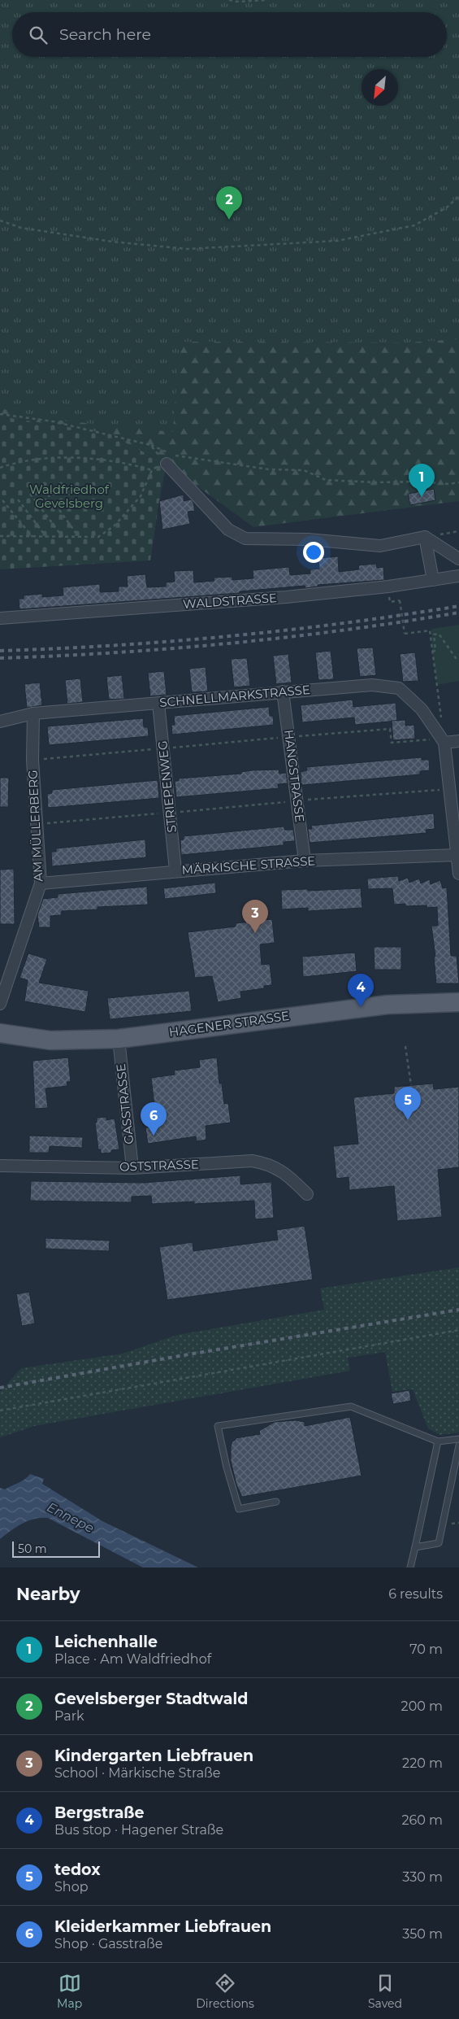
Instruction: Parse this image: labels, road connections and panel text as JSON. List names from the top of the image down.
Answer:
{
  "streets": {
    "main road": ["HAGENER STRASSE"],
    "street": [
      "WALDSTRASSE",
      "SCHNELLMARKSTRASSE",
      "HANGSTRASSE",
      "STRIEPENWEG",
      "AM MÜLLERBERG",
      "MÄRKISCHE STRASSE",
      "GASSTRASSE",
      "OSTSTRASSE"
    ]
  },
  "crossings": [
    ["SCHNELLMARKSTRASSE", "HANGSTRASSE"],
    ["SCHNELLMARKSTRASSE", "STRIEPENWEG"],
    ["SCHNELLMARKSTRASSE", "AM MÜLLERBERG"],
    ["HANGSTRASSE", "MÄRKISCHE STRASSE"],
    ["STRIEPENWEG", "MÄRKISCHE STRASSE"],
    ["AM MÜLLERBERG", "MÄRKISCHE STRASSE"],
    ["HAGENER STRASSE", "GASSTRASSE"],
    ["GASSTRASSE", "OSTSTRASSE"]
  ],
  "water": ["Ennepe"],
  "parks": ["Waldfriedhof Gevelsberg"],
  "scale_bar": "50 m",
  "north": "bottom left",
  "page": {
    "search": "Search here",
    "pins": [
      "2",
      "1",
      "3",
      "4",
      "5",
      "6"
    ],
    "scale": "50 m",
    "heading": ["Nearby", "6 results"],
    "list": [
      {
        "mark": "1",
        "name": "Leichenhalle",
        "note": "Place · Am Waldfriedhof",
        "value": "70 m"
      },
      {
        "mark": "2",
        "name": "Gevelsberger Stadtwald",
        "note": "Park",
        "value": "200 m"
      },
      {
        "mark": "3",
        "name": "Kindergarten Liebfrauen",
        "note": "School · Märkische Straße",
        "value": "220 m"
      },
      {
        "mark": "4",
        "name": "Bergstraße",
        "note": "Bus stop · Hagener Straße",
        "value": "260 m"
      },
      {
        "mark": "5",
        "name": "tedox",
        "note": "Shop",
        "value": "330 m"
      },
      {
        "mark": "6",
        "name": "Kleiderkammer Liebfrauen",
        "note": "Shop · Gasstraße",
        "value": "350 m"
      }
    ],
    "nav": ["Map", "Directions", "Saved"]
  }
}
